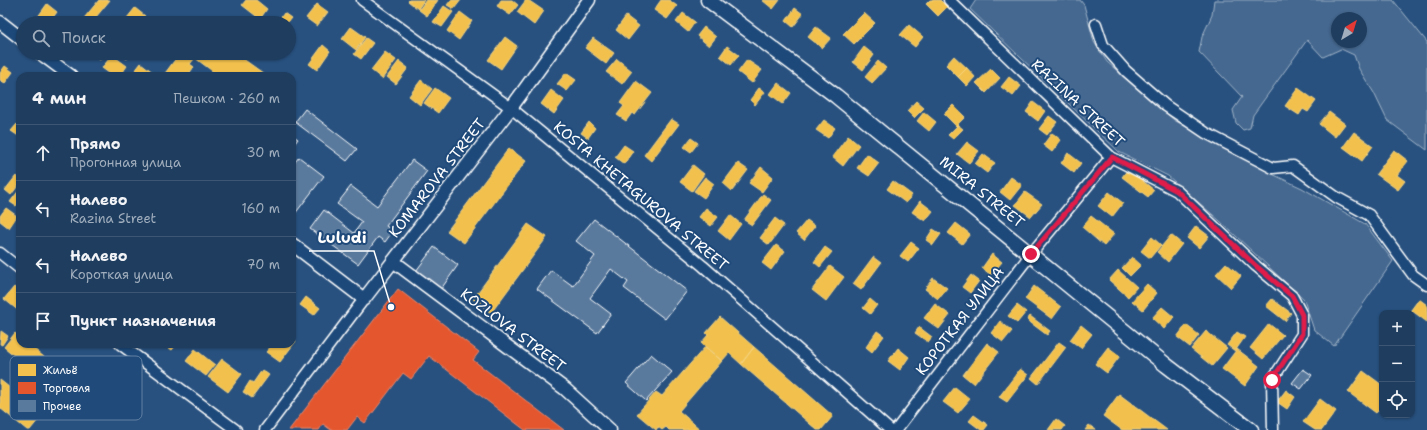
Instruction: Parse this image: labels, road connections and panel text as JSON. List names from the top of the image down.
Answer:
{
  "streets": {
    "main road": ["MIRA STREET"],
    "street": [
      "RAZINA STREET",
      "KOMAROVA STREET",
      "KOSTA KHETAGUROVA STREET",
      "КОРОТКАЯ УЛИЦА",
      "KOZLOVA STREET"
    ]
  },
  "crossings": [
    ["RAZINA STREET", "КОРОТКАЯ УЛИЦА"],
    ["KOMAROVA STREET", "KOSTA KHETAGUROVA STREET"],
    ["KOMAROVA STREET", "KOZLOVA STREET"],
    ["MIRA STREET", "КОРОТКАЯ УЛИЦА"]
  ],
  "places": ["Luludi"],
  "legend": ["Жильё", "Торговля", "Прочее"],
  "north": "top right",
  "page": {
    "search": "Поиск",
    "heading": ["4 мин", "Пешком · 260 m"],
    "list": [
      ["Прямо", "Прогонная улица", "30 m"],
      ["Налево", "Razina Street", "160 m"],
      ["Налево", "Короткая улица", "70 m"],
      "Пункт назначения"
    ],
    "map_buttons": ["+", "−"]
  }
}
